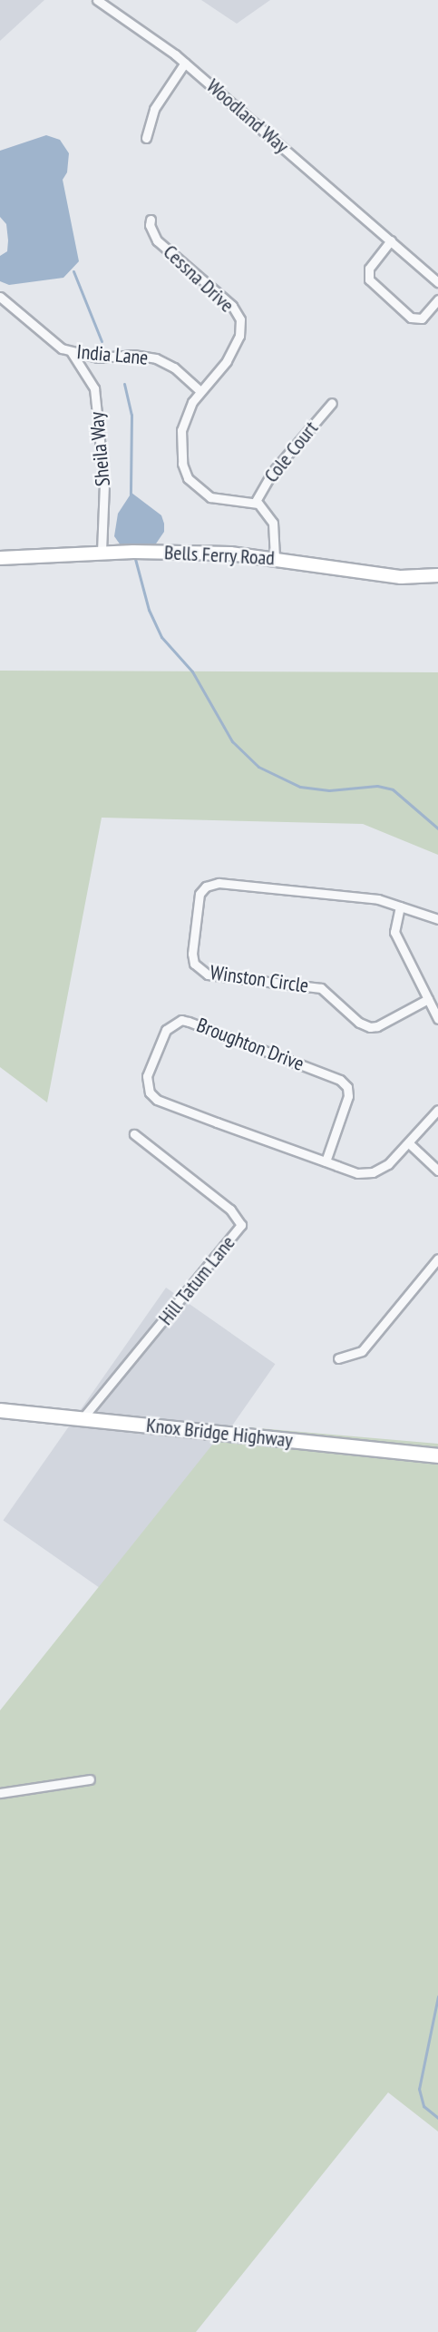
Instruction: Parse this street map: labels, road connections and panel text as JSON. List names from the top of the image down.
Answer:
{
  "streets": {
    "main road": ["Bells Ferry Road", "Knox Bridge Highway"],
    "street": [
      "Woodland Way",
      "Cessna Drive",
      "India Lane",
      "Sheila Way",
      "Cole Court",
      "Winston Circle",
      "Broughton Drive",
      "Hill Tatum Lane"
    ]
  },
  "crossings": [
    ["Cessna Drive", "India Lane"],
    ["Cessna Drive", "Cole Court"],
    ["India Lane", "Sheila Way"],
    ["Sheila Way", "Bells Ferry Road"],
    ["Hill Tatum Lane", "Knox Bridge Highway"]
  ]
}
